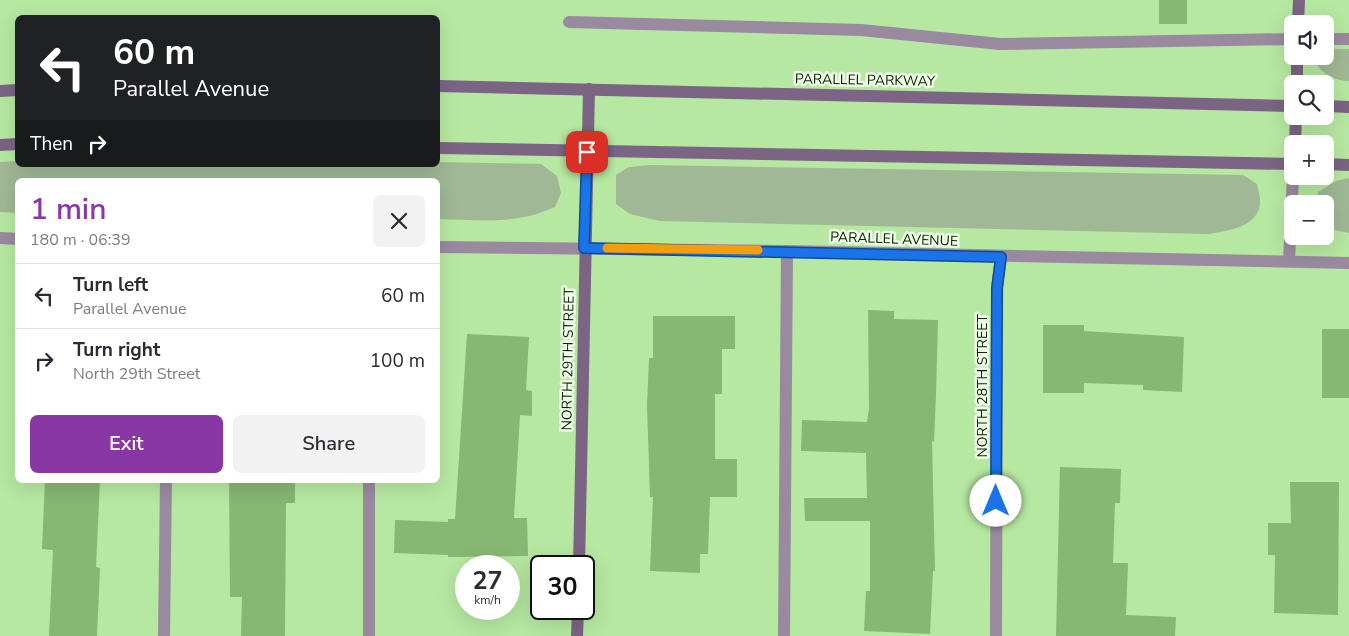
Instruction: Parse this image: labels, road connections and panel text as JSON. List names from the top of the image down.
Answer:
{
  "streets": {
    "main road": ["PARALLEL PARKWAY", "NORTH 29TH STREET"],
    "street": ["PARALLEL AVENUE", "NORTH 28TH STREET"]
  },
  "crossings": [
    ["PARALLEL PARKWAY", "NORTH 29TH STREET"],
    ["PARALLEL AVENUE", "NORTH 29TH STREET"],
    ["PARALLEL AVENUE", "NORTH 28TH STREET"]
  ],
  "page": {
    "map_buttons": ["+", "−"],
    "turn": ["60 m", "Parallel Avenue"],
    "then": "Then",
    "heading": ["1 min", "180 m · 06:39"],
    "list": [
      {
        "name": "Turn left",
        "note": "Parallel Avenue",
        "value": "60 m"
      },
      {
        "name": "Turn right",
        "note": "North 29th Street",
        "value": "100 m"
      }
    ],
    "buttons": ["Exit", "Share"],
    "speed": "27 km/h",
    "limit": "30"
  }
}
